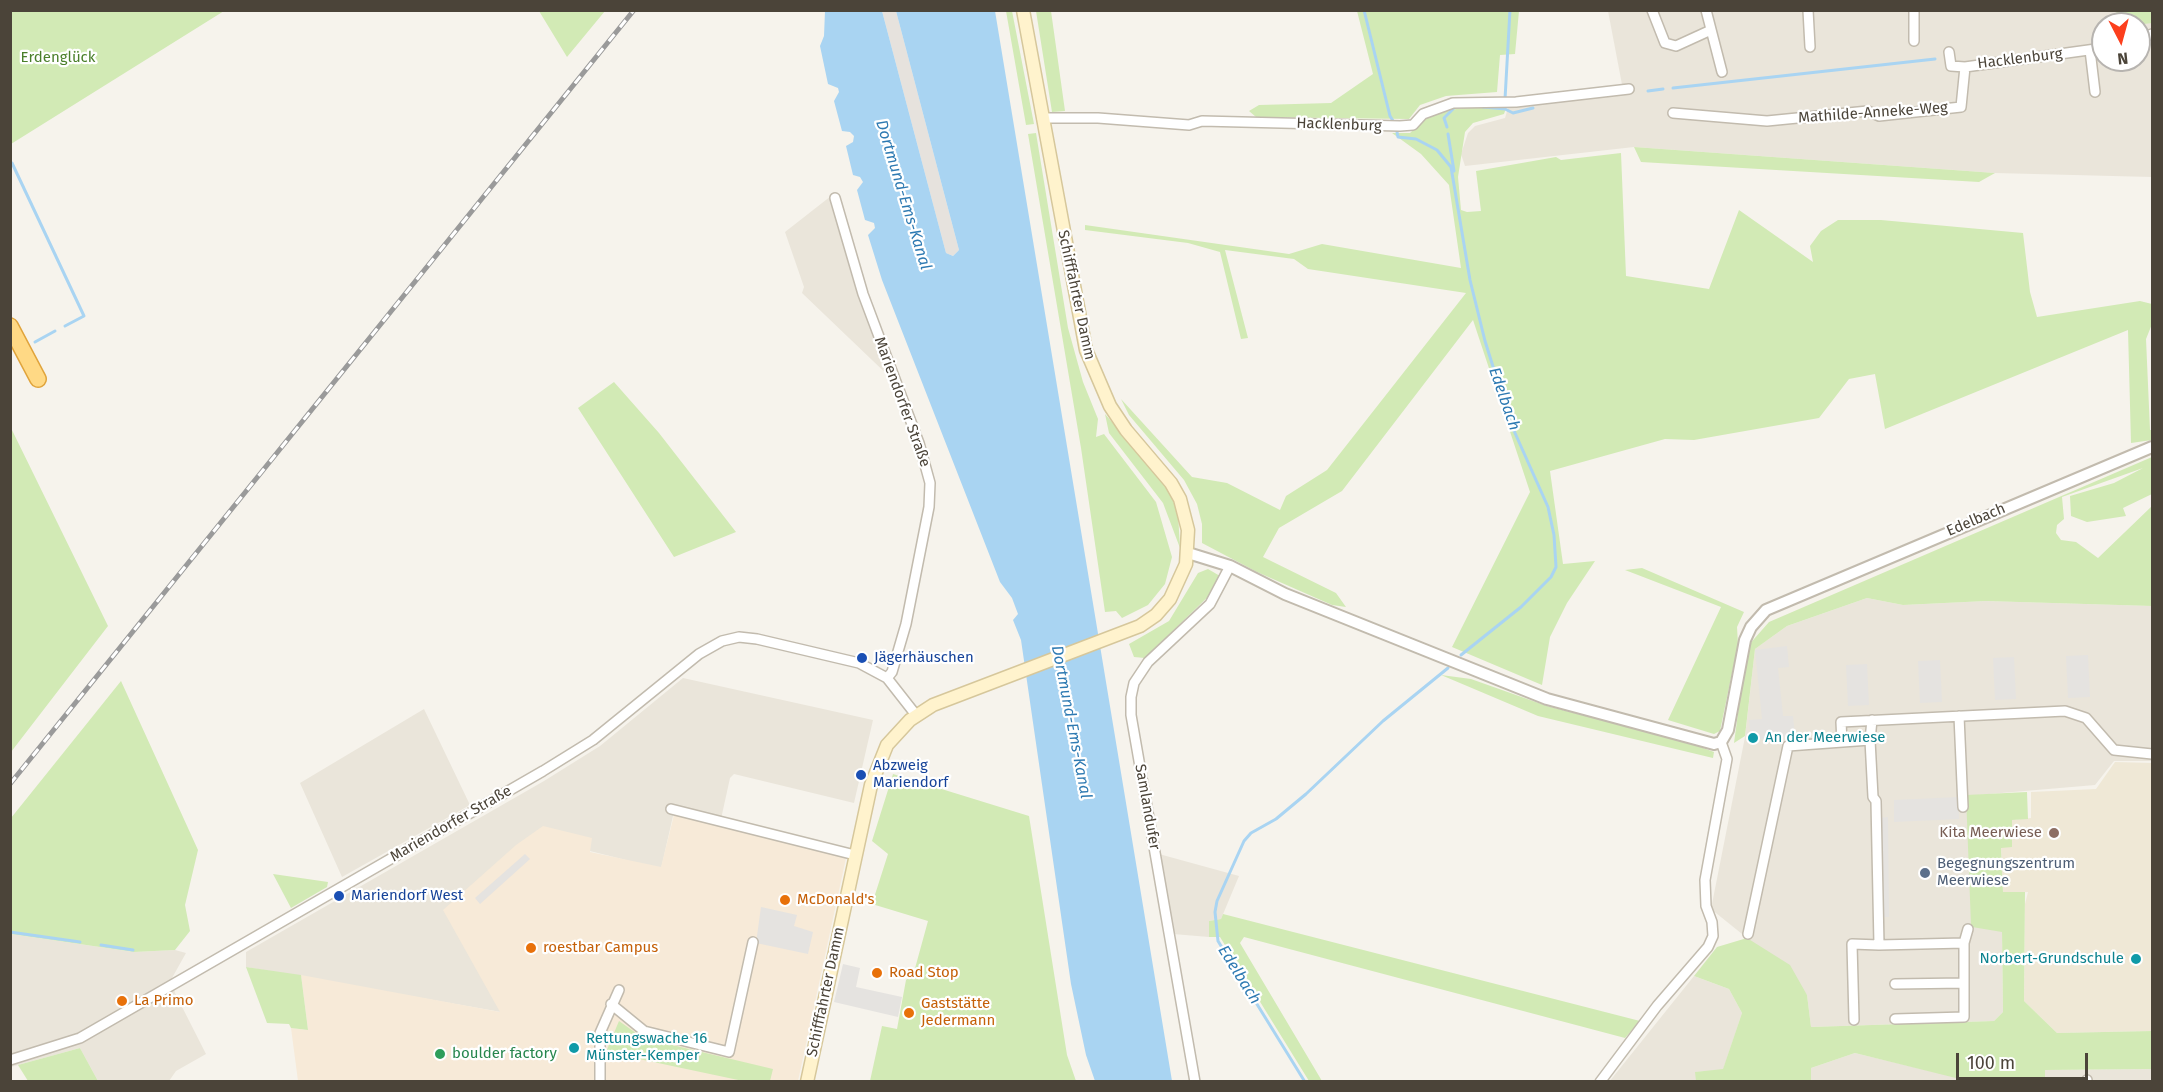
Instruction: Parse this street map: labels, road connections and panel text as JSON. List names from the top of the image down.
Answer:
{
  "streets": {
    "main road": ["Schifffahrter Damm"],
    "street": [
      "Hacklenburg",
      "Mathilde-Anneke-Weg",
      "Mariendorfer Straße",
      "Edelbach",
      "Samlandufer"
    ]
  },
  "crossings": [
    ["Hacklenburg", "Mathilde-Anneke-Weg"],
    ["Hacklenburg", "Schifffahrter Damm"],
    ["Schifffahrter Damm", "Mariendorfer Straße"]
  ],
  "water": ["Dortmund-Ems-Kanal", "Edelbach"],
  "parks": ["Erdenglück"],
  "places": [
    "Jägerhäuschen",
    "An der Meerwiese",
    "Abzweig Mariendorf",
    "Kita Meerwiese",
    "Begegnungszentrum Meerwiese",
    "Mariendorf West",
    "McDonald's",
    "roestbar Campus",
    "Norbert-Grundschule",
    "Road Stop",
    "La Primo",
    "Gaststätte Jedermann",
    "Rettungswache 16 Münster-Kemper",
    "boulder factory"
  ],
  "scale_bar": "100 m",
  "north": "bottom"
}
